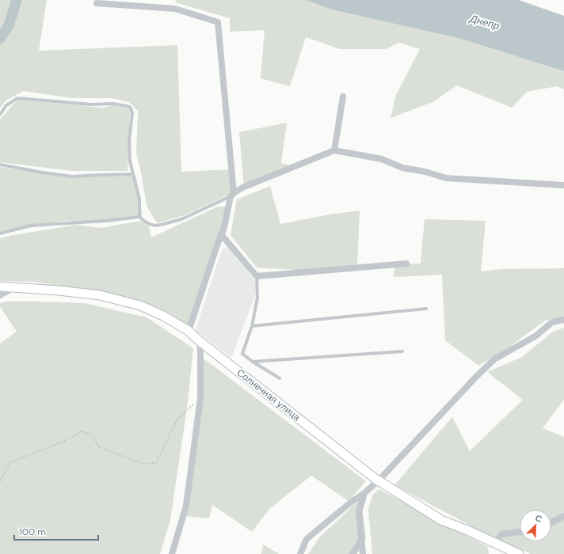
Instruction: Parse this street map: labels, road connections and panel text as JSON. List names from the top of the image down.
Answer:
{
  "streets": {
    "street": ["Солнечная улица"]
  },
  "water": ["Днепр"],
  "scale_bar": "100 m",
  "north": "top right"
}
